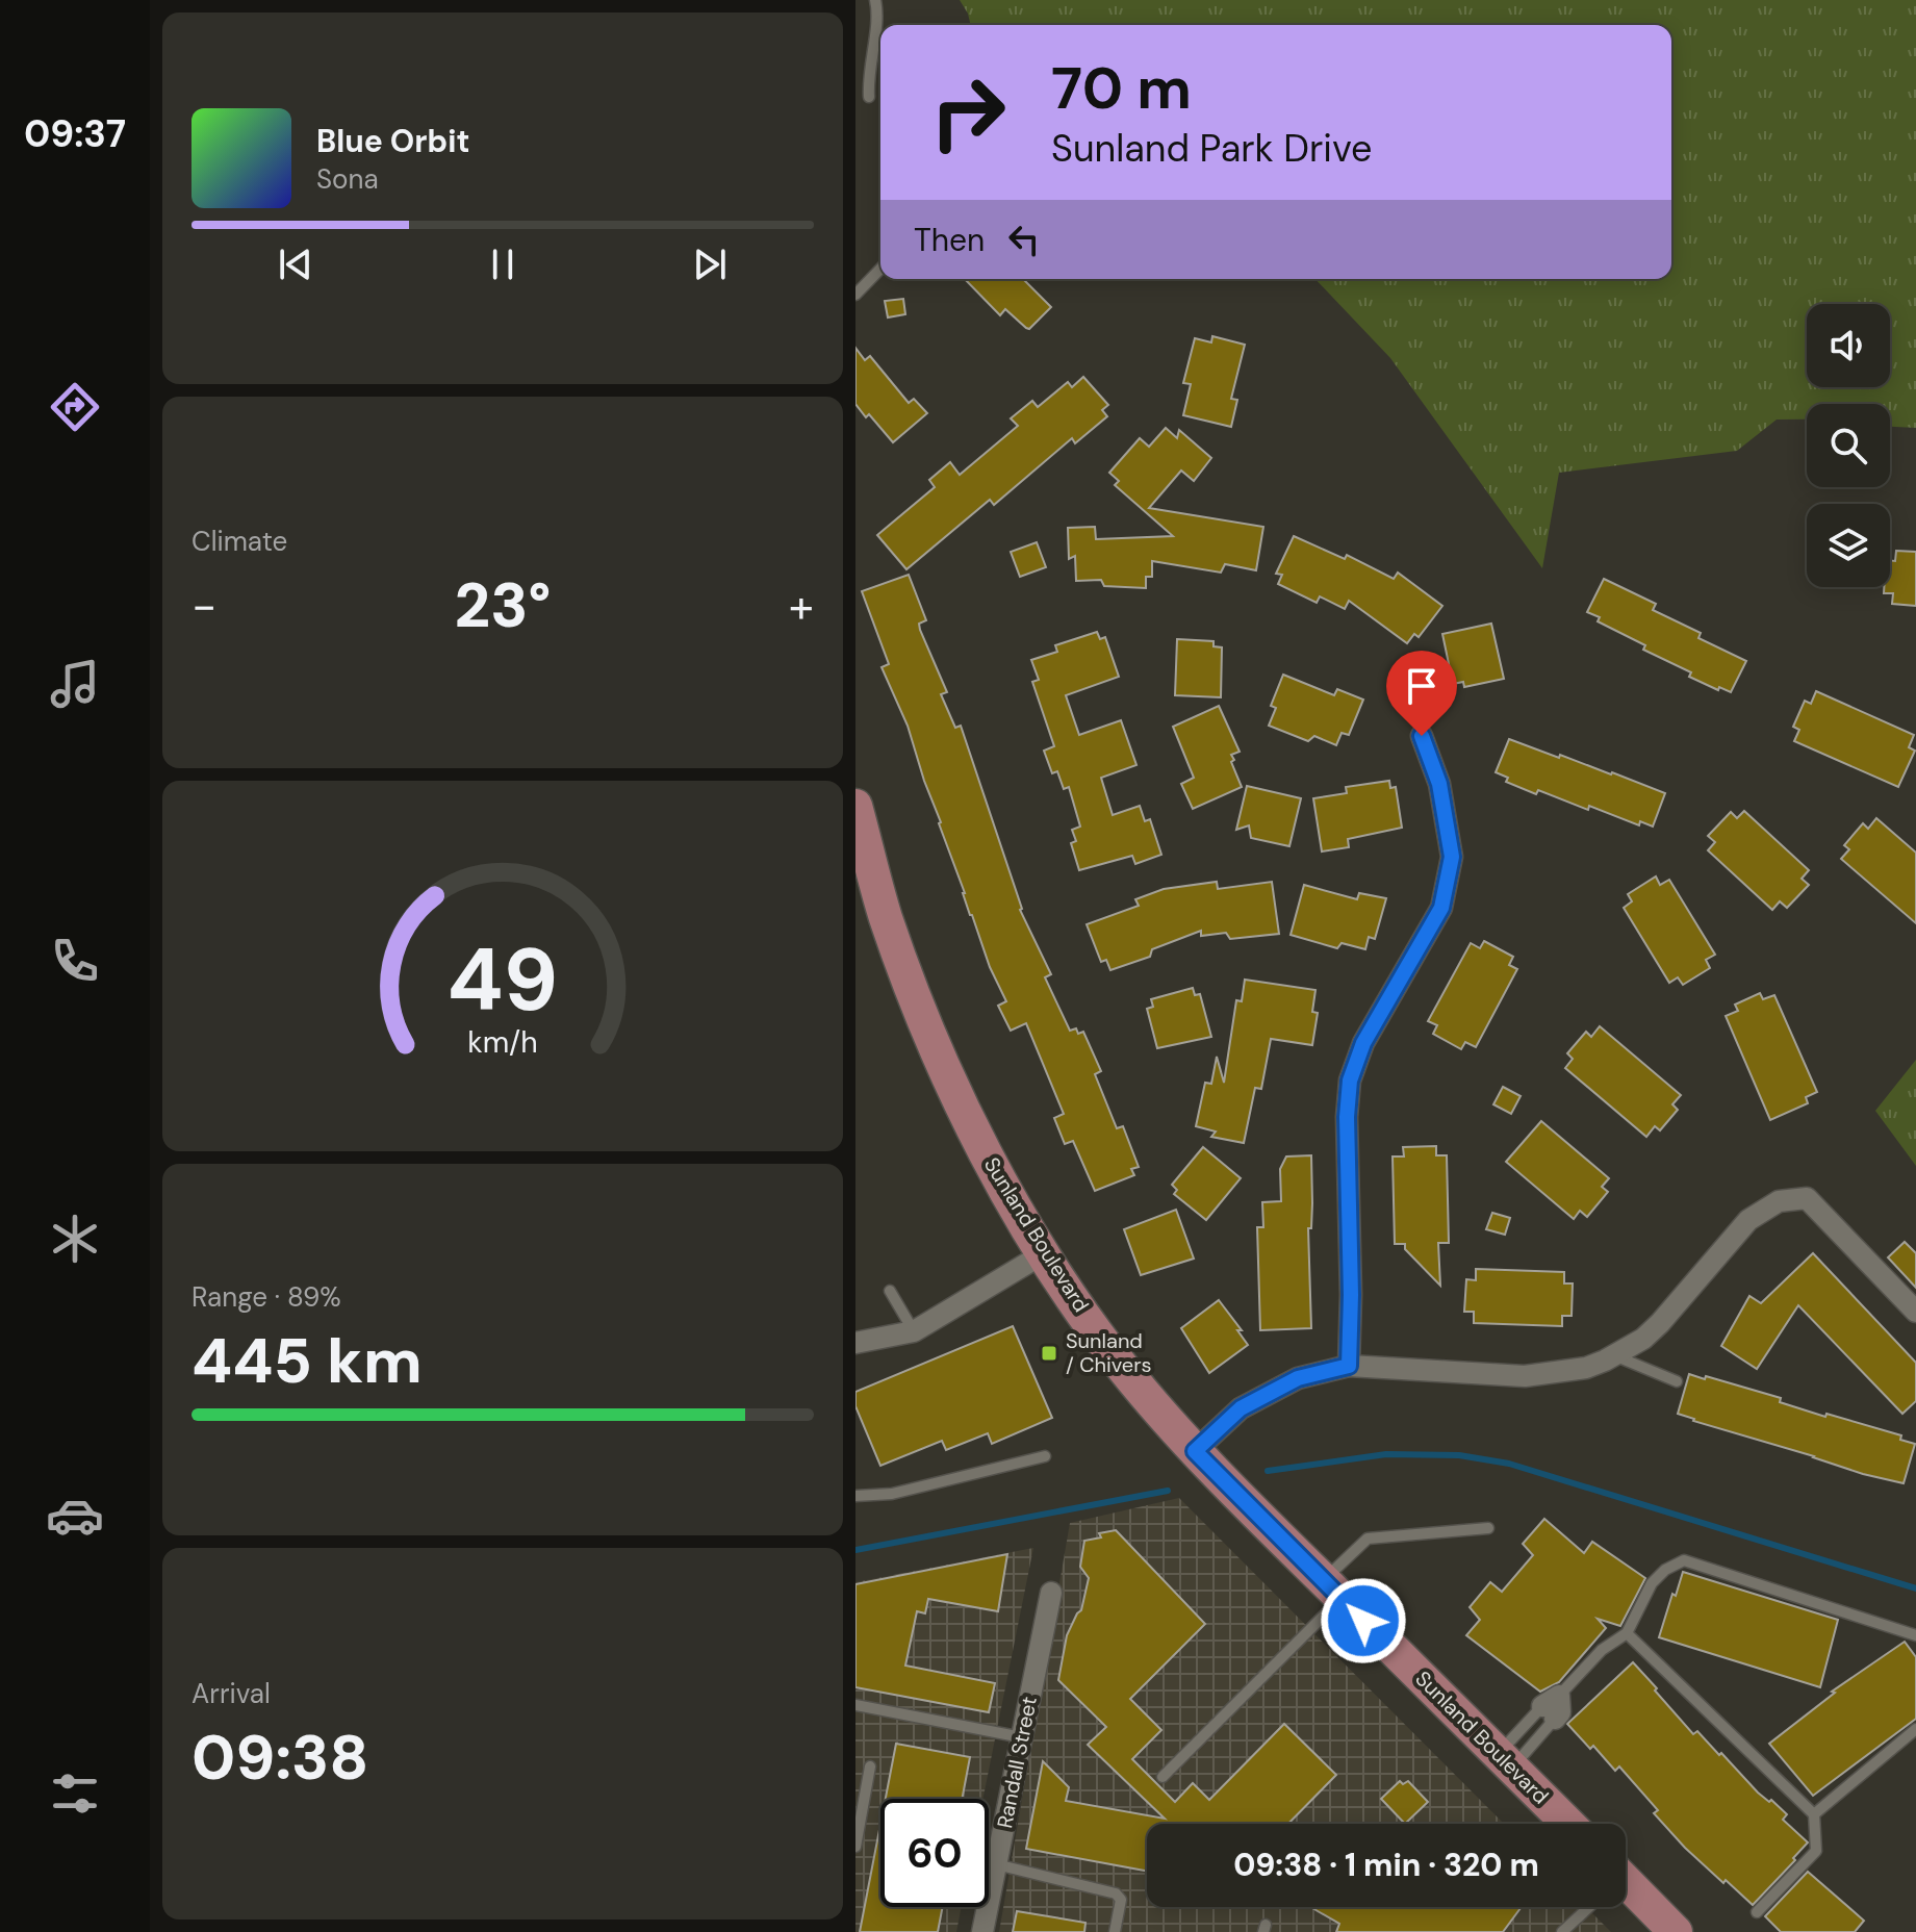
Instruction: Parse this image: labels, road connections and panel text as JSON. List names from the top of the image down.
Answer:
{
  "streets": {
    "main road": ["Sunland Boulevard"],
    "street": ["Randall Street"]
  },
  "places": {
    "transit": ["Sunland / Chivers"]
  },
  "page": {
    "tabs": "09:37",
    "turn": ["70 m", "Sunland Park Drive"],
    "song": ["Blue Orbit", "Sona"],
    "then": "Then",
    "tile": [
      "Climate",
      ["Range · 89%", "445 km"],
      ["Arrival", "09:38"]
    ],
    "heat": ["−", "23°", "+"],
    "limit": "60",
    "trip": "09:38 · 1 min · 320 m",
    "gauge": ["49", "km/h"]
  }
}
